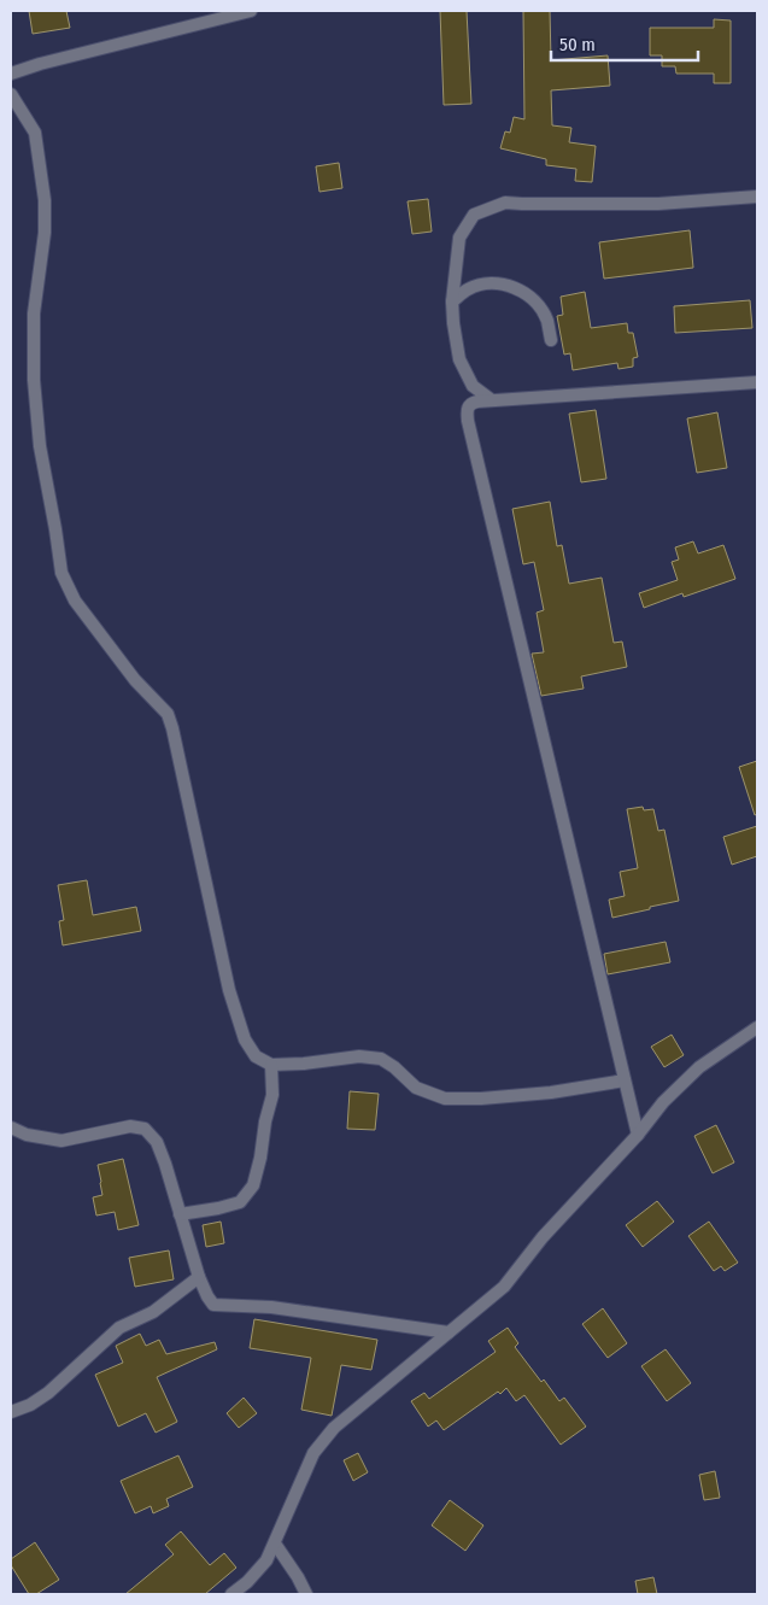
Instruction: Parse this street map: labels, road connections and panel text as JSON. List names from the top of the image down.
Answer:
{
  "scale_bar": "50 m"
}
